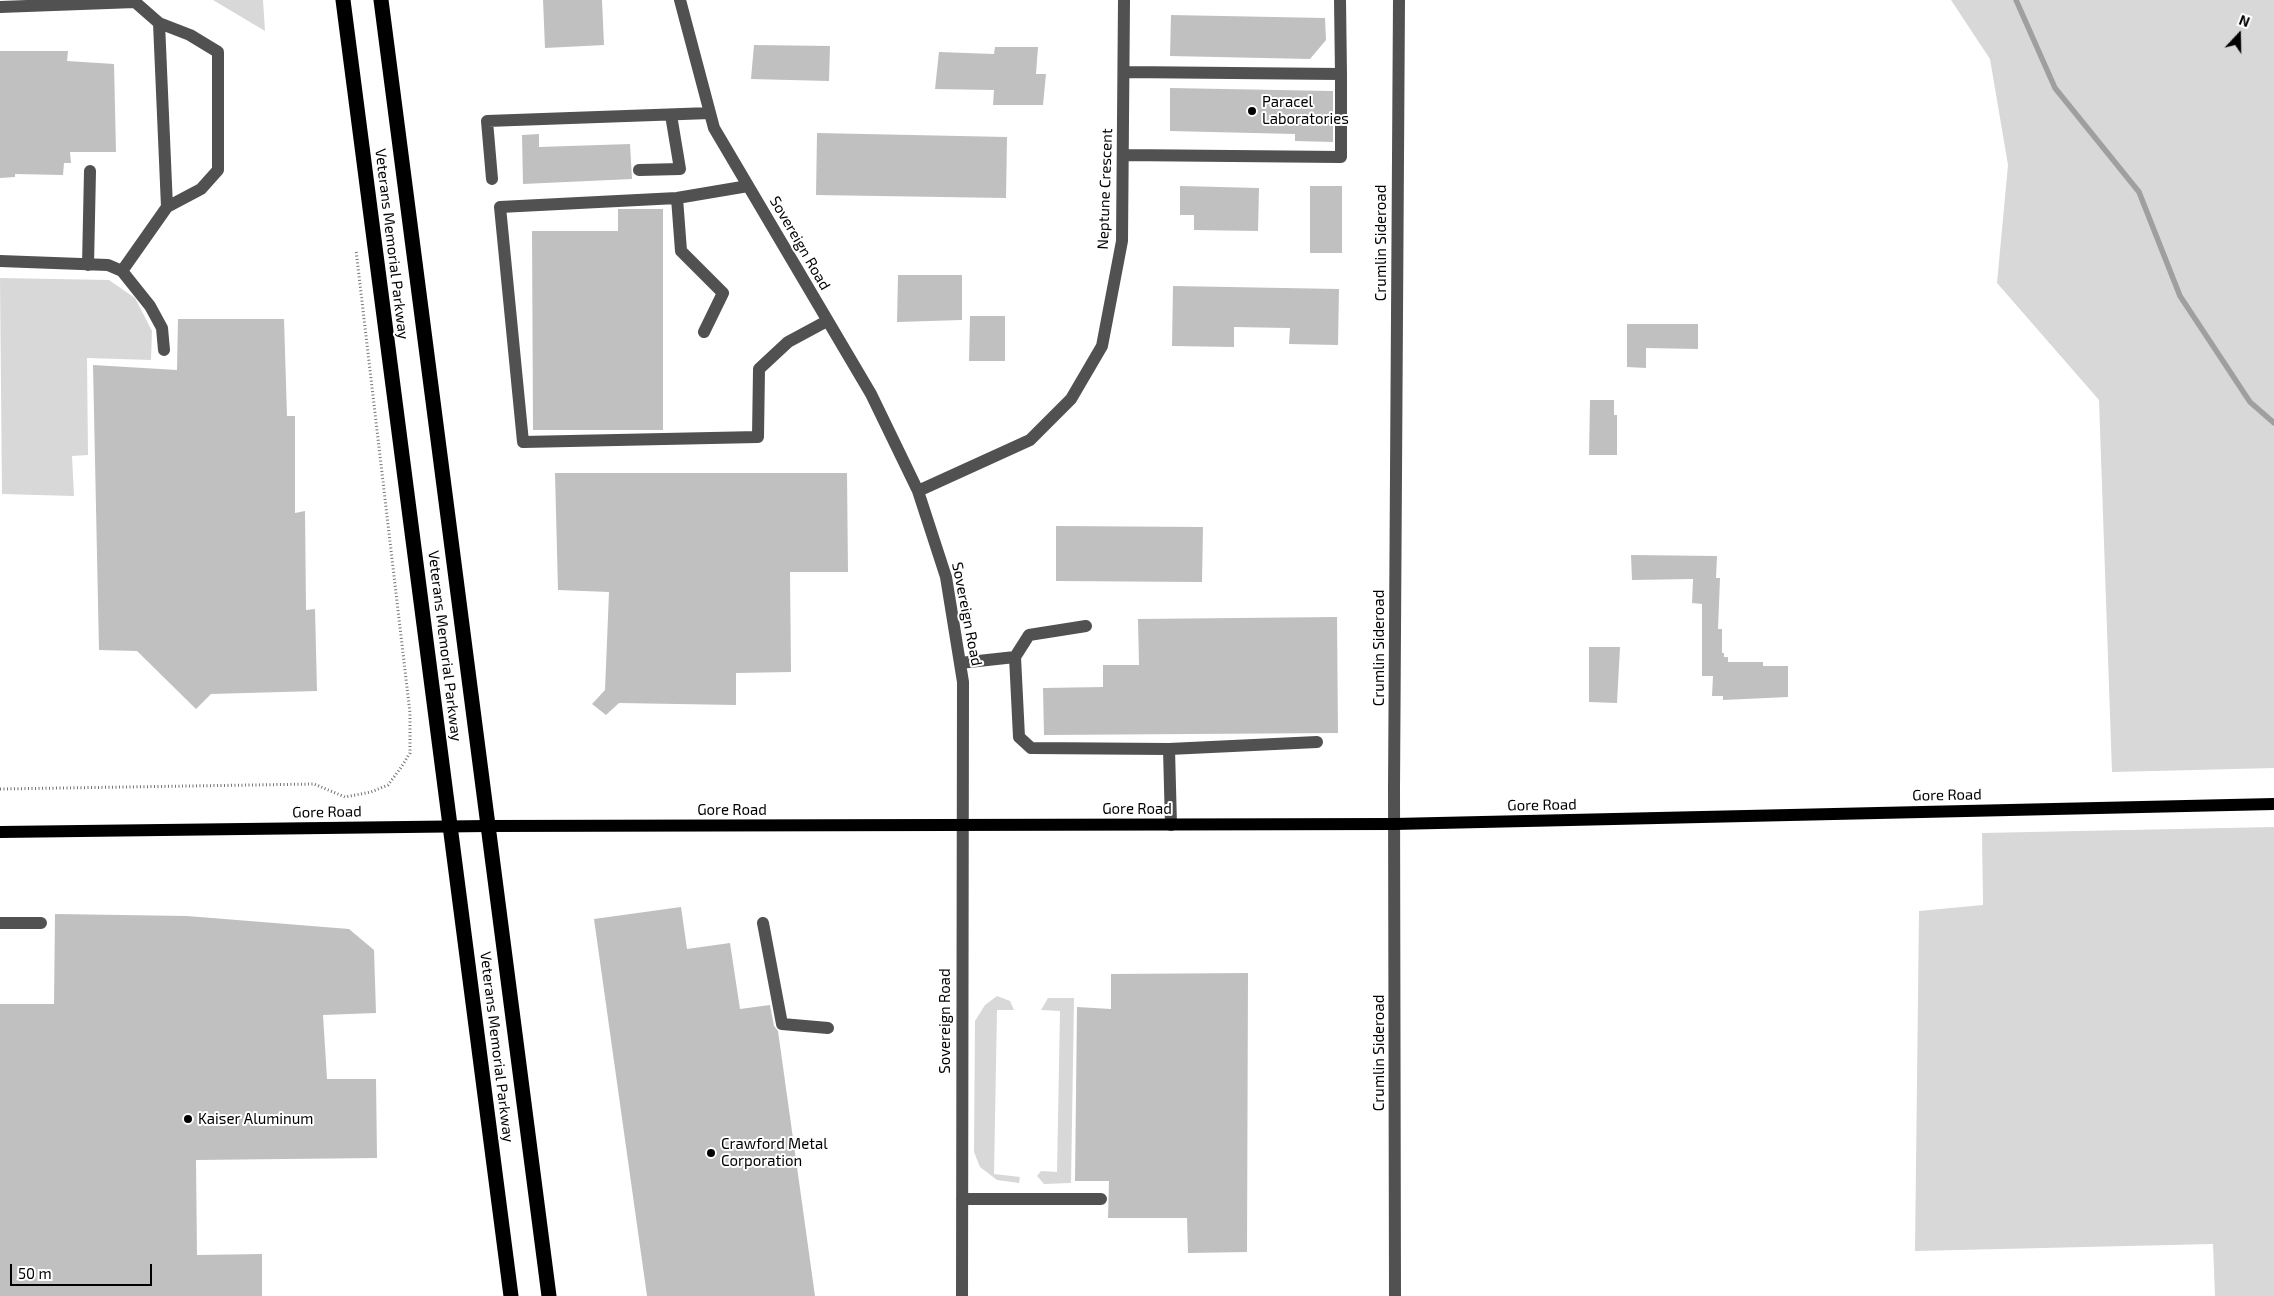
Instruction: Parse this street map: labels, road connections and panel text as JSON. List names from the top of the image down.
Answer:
{
  "streets": {
    "highway": ["Veterans Memorial Parkway"],
    "main road": ["Gore Road"],
    "street": ["Neptune Crescent", "Sovereign Road", "Crumlin Sideroad"]
  },
  "crossings": [
    ["Neptune Crescent", "Sovereign Road"],
    ["Sovereign Road", "Gore Road"],
    ["Crumlin Sideroad", "Gore Road"],
    ["Veterans Memorial Parkway", "Gore Road"]
  ],
  "places": ["Paracel Laboratories", "Kaiser Aluminum", "Crawford Metal Corporation"],
  "scale_bar": "50 m",
  "north": "top"
}
